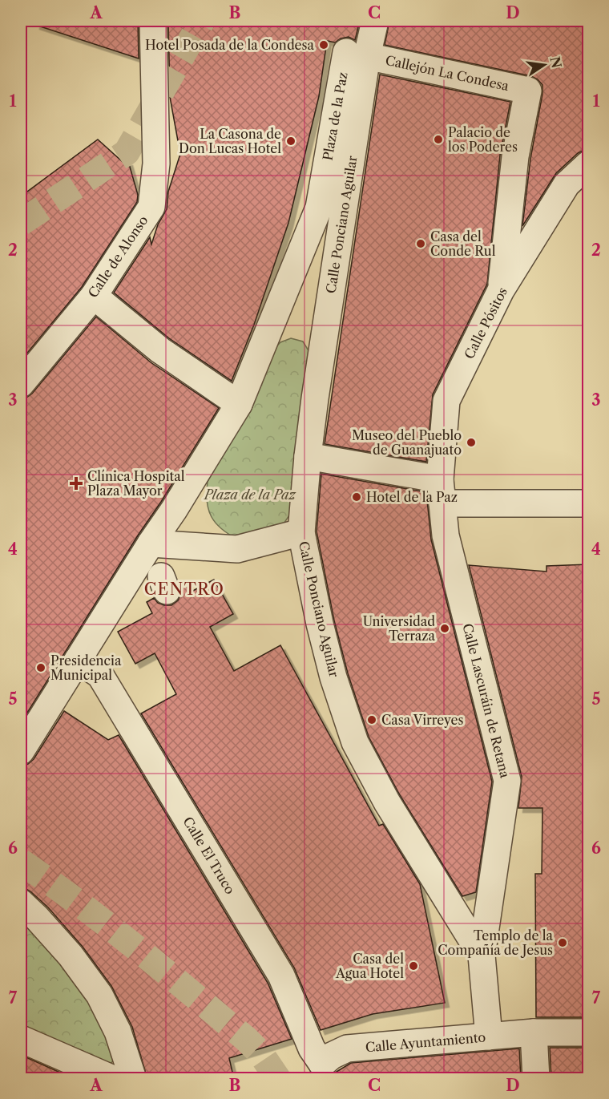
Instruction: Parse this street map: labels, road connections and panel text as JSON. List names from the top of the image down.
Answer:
{
  "streets": {
    "street": [
      "Callejón La Condesa",
      "Plaza de la Paz",
      "Calle Ponciano Aguilar",
      "Calle de Alonso",
      "Calle Pósitos",
      "Calle Lascuráin de Retana",
      "Calle El Truco",
      "Calle Ayuntamiento"
    ]
  },
  "crossings": [
    ["Callejón La Condesa", "Plaza de la Paz"],
    ["Callejón La Condesa", "Calle Ponciano Aguilar"],
    ["Callejón La Condesa", "Calle Pósitos"],
    ["Plaza de la Paz", "Calle Ponciano Aguilar"],
    ["Plaza de la Paz", "Calle El Truco"],
    ["Calle Ponciano Aguilar", "Calle Lascuráin de Retana"],
    ["Calle Pósitos", "Calle Lascuráin de Retana"],
    ["Calle El Truco", "Calle Ayuntamiento"]
  ],
  "districts": ["CENTRO"],
  "parks": ["Plaza de la Paz"],
  "places": {
    "other": [
      "Hotel Posada de la Condesa",
      "Palacio de los Poderes",
      "La Casona de Don Lucas Hotel",
      "Casa del Conde Rul",
      "Museo del Pueblo de Guanajuato",
      "Hotel de la Paz",
      "Universidad Terraza",
      "Presidencia Municipal",
      "Casa Virreyes",
      "Templo de la Compañía de Jesus",
      "Casa del Agua Hotel"
    ],
    "health": ["Clínica Hospital Plaza Mayor"]
  },
  "north": "right",
  "grid": {
    "columns": [
      "A",
      "B",
      "C",
      "D"
    ],
    "rows": [
      "1",
      "2",
      "3",
      "4",
      "5",
      "6",
      "7"
    ]
  }
}
